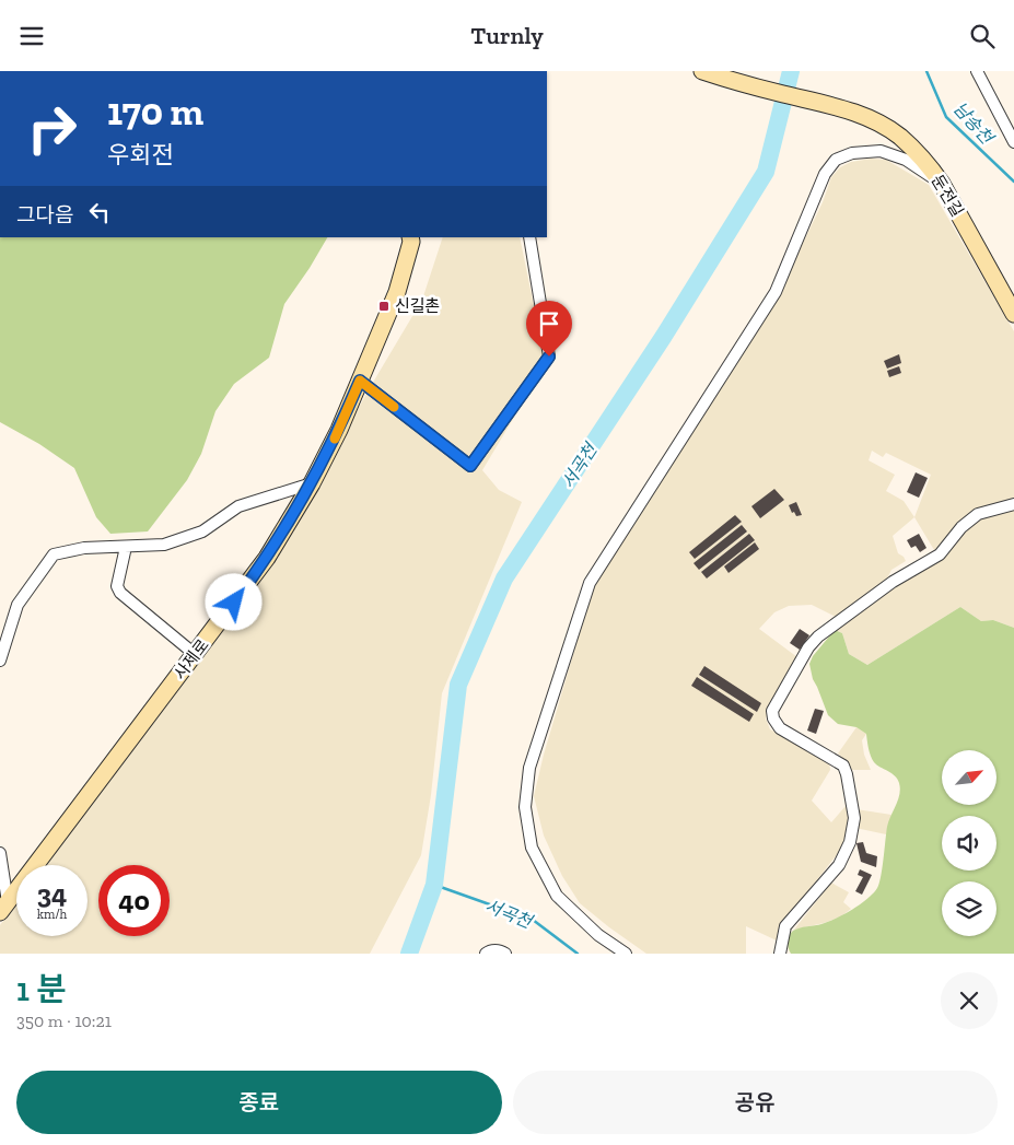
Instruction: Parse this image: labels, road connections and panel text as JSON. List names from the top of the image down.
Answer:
{
  "streets": {
    "street": ["둔전길", "사제로"]
  },
  "water": ["남송천", "서곡천"],
  "places": {
    "transit": ["신길촌"]
  },
  "north": "top right",
  "page": {
    "header": "Turnly",
    "turn": ["170 m", "우회전"],
    "then": "그다음",
    "speed": "34 km/h",
    "limit": "40",
    "heading": ["1 분", "350 m · 10:21"],
    "buttons": ["종료", "공유"]
  }
}
